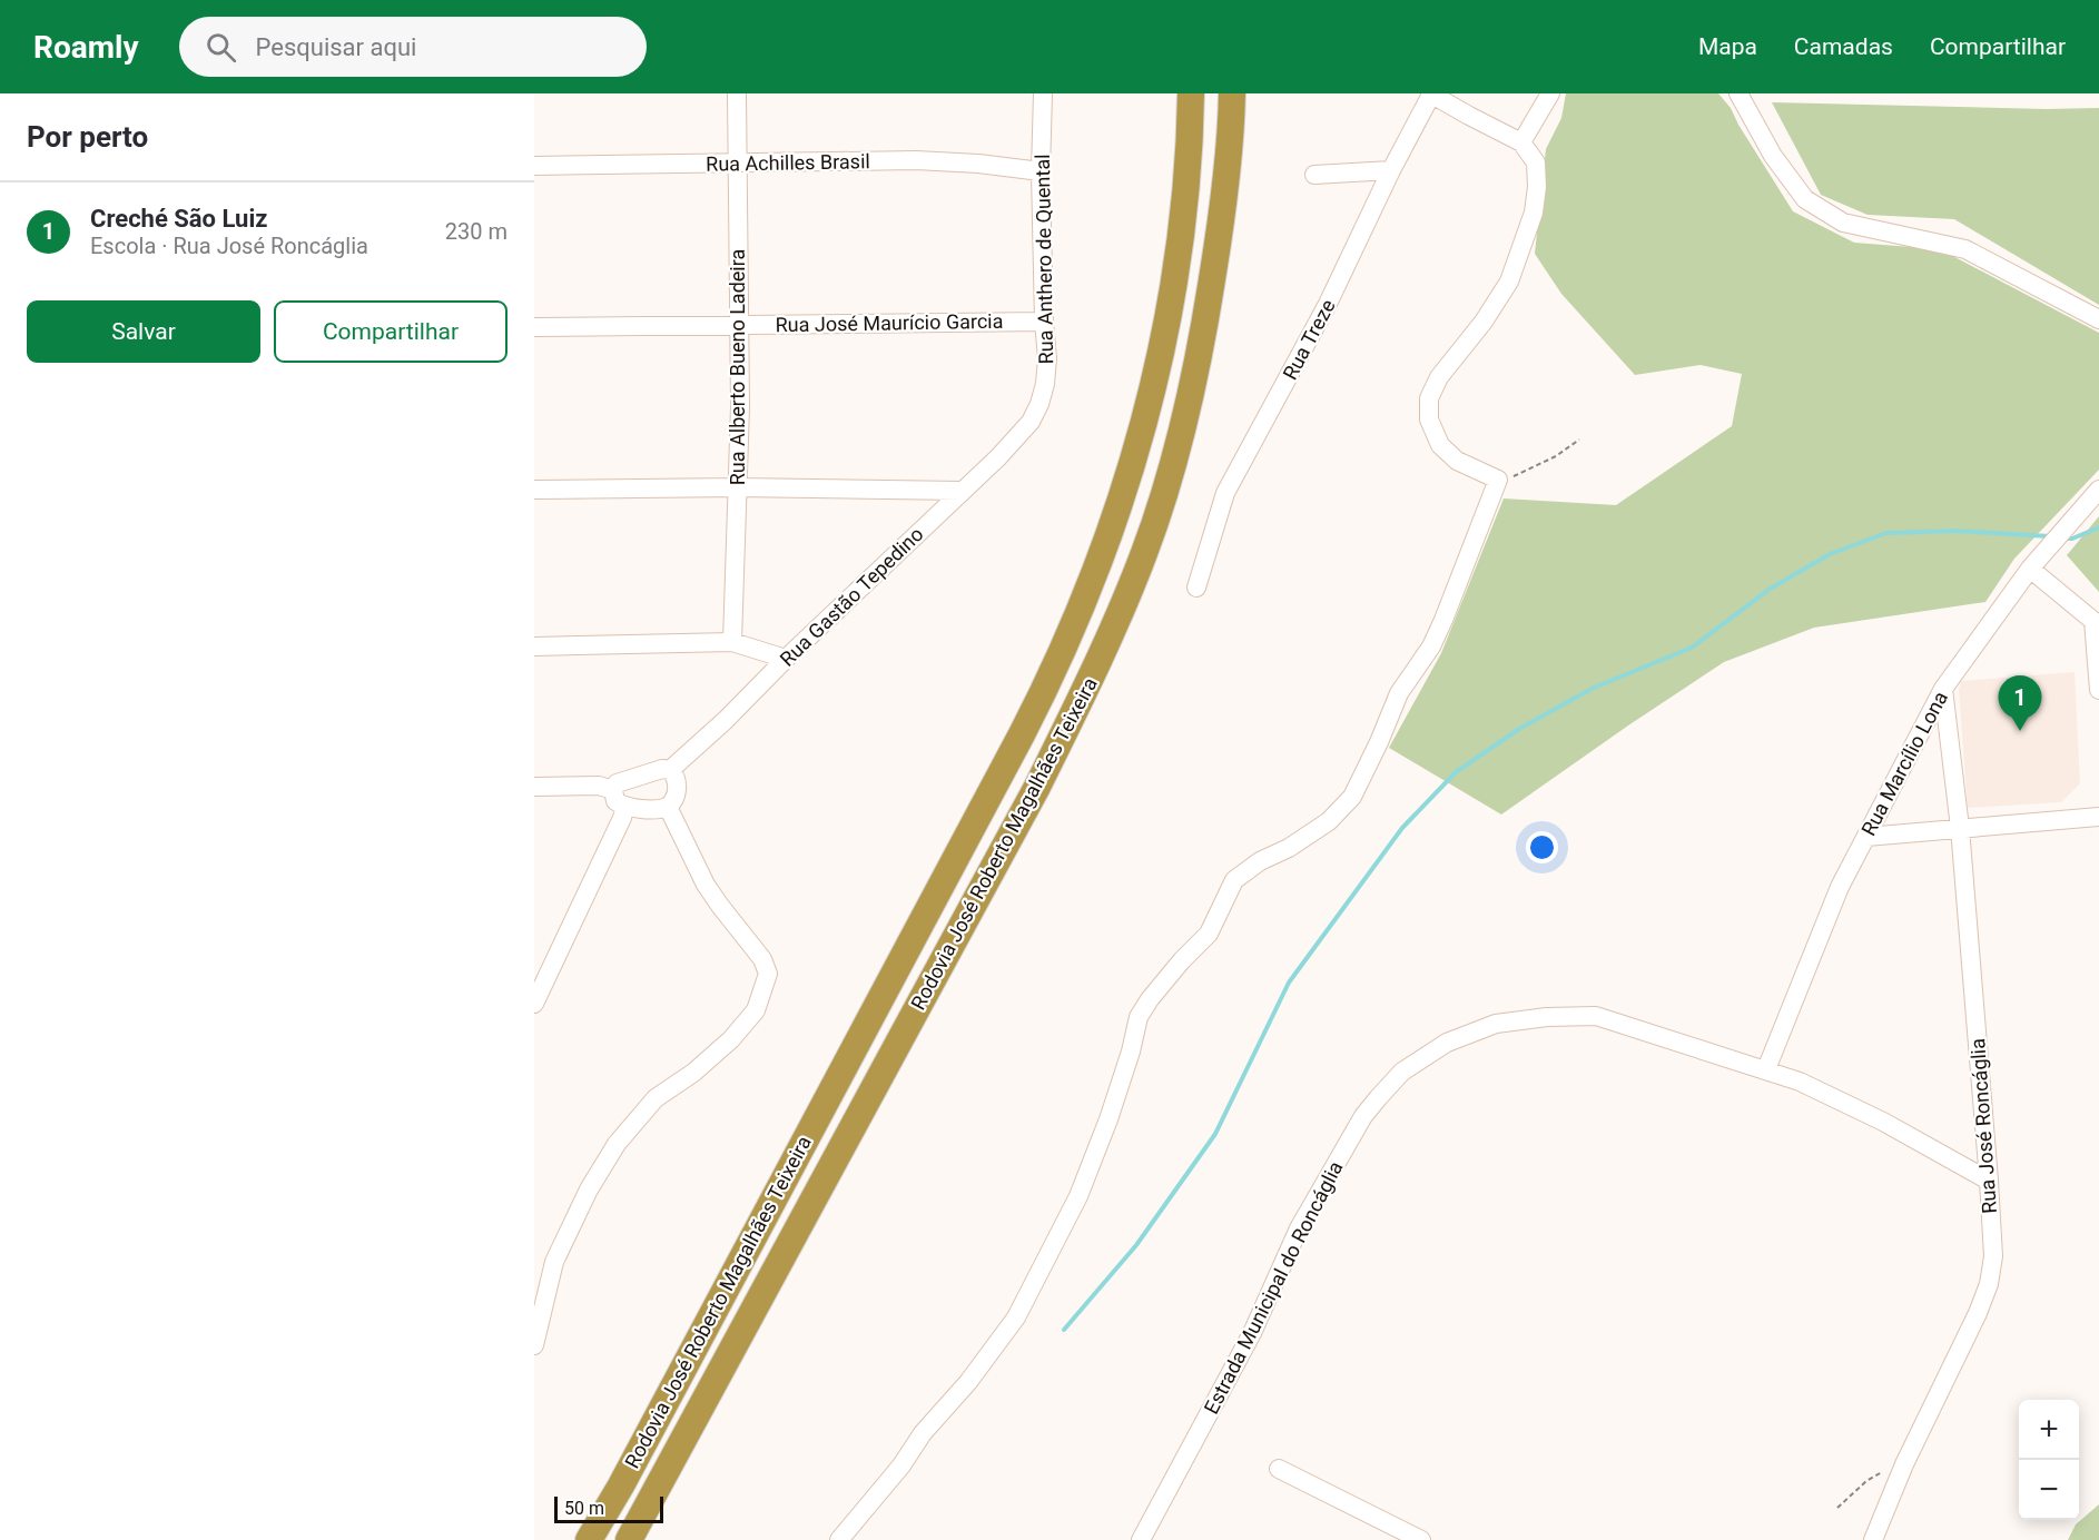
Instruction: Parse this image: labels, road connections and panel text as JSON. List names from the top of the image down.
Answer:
{
  "streets": {
    "highway": ["Rodovia José Roberto Magalhães Teixeira"],
    "street": [
      "Rua Achilles Brasil",
      "Rua Anthero de Quental",
      "Rua José Maurício Garcia",
      "Rua Treze",
      "Rua Alberto Bueno Ladeira",
      "Rua Gastão Tepedino",
      "Rua Marcílio Lona",
      "Rua José Roncáglia",
      "Estrada Municipal do Roncáglia"
    ]
  },
  "crossings": [
    ["Rua Achilles Brasil", "Rua Anthero de Quental"],
    ["Rua Achilles Brasil", "Rua Alberto Bueno Ladeira"],
    ["Rua Anthero de Quental", "Rua José Maurício Garcia"],
    ["Rua Anthero de Quental", "Rua Gastão Tepedino"],
    ["Rua José Maurício Garcia", "Rua Alberto Bueno Ladeira"],
    ["Rua Marcílio Lona", "Rua José Roncáglia"],
    ["Rua Marcílio Lona", "Estrada Municipal do Roncáglia"],
    ["Rua José Roncáglia", "Estrada Municipal do Roncáglia"]
  ],
  "scale_bar": "50 m",
  "page": {
    "header": "Roamly",
    "search": "Pesquisar aqui",
    "nav": ["Mapa", "Camadas", "Compartilhar"],
    "heading": "Por perto",
    "list": [
      {
        "mark": "1",
        "name": "Creché São Luiz",
        "note": "Escola · Rua José Roncáglia",
        "value": "230 m"
      }
    ],
    "buttons": ["Salvar", "Compartilhar"],
    "pins": "1",
    "map_buttons": ["+", "−"],
    "scale": "50 m"
  }
}
